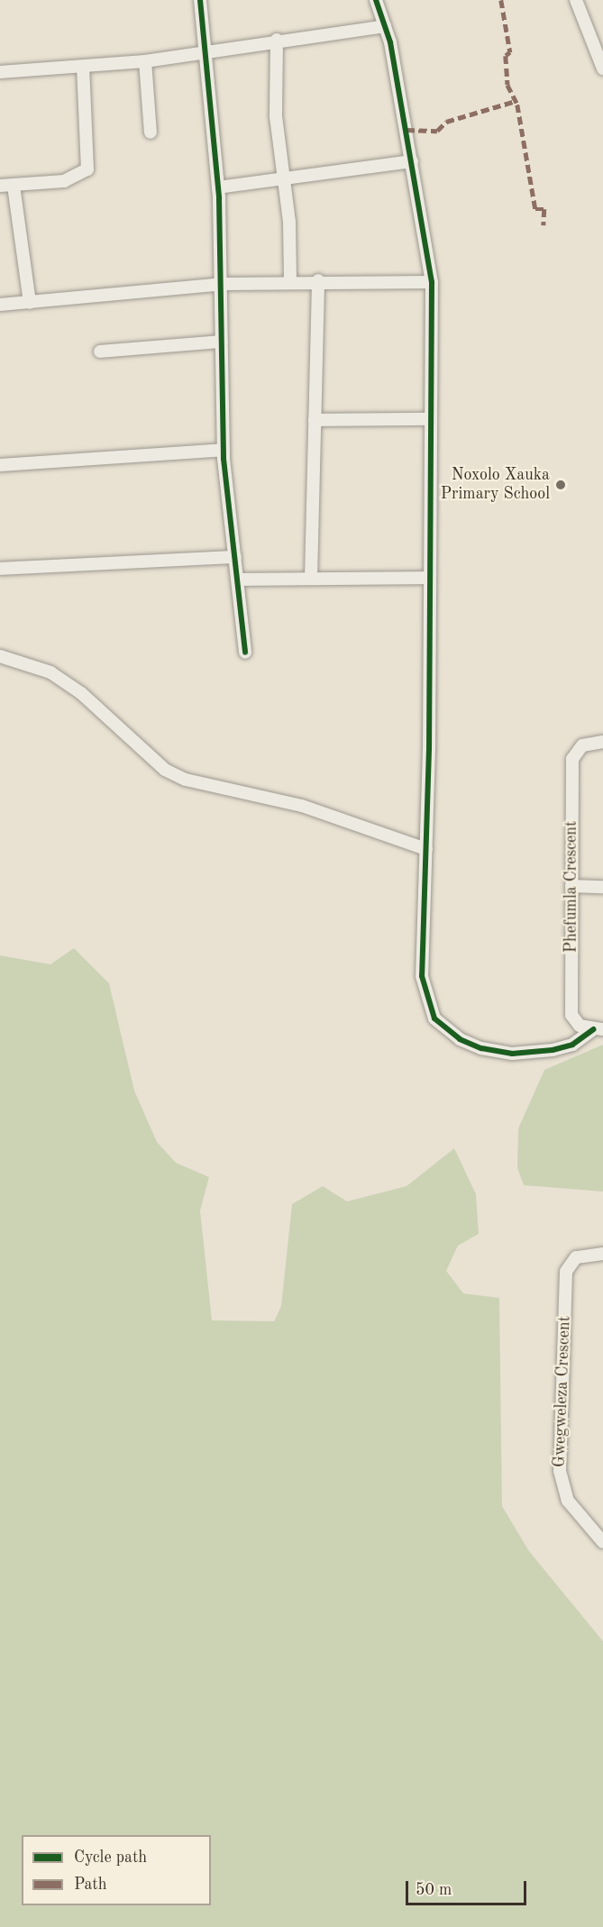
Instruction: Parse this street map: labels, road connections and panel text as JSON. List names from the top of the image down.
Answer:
{
  "streets": {
    "street": ["Phefumla Crescent", "Gwegweleza Crescent"]
  },
  "places": ["Noxolo Xauka Primary School"],
  "legend": ["Cycle path", "Path"],
  "scale_bar": "50 m"
}
